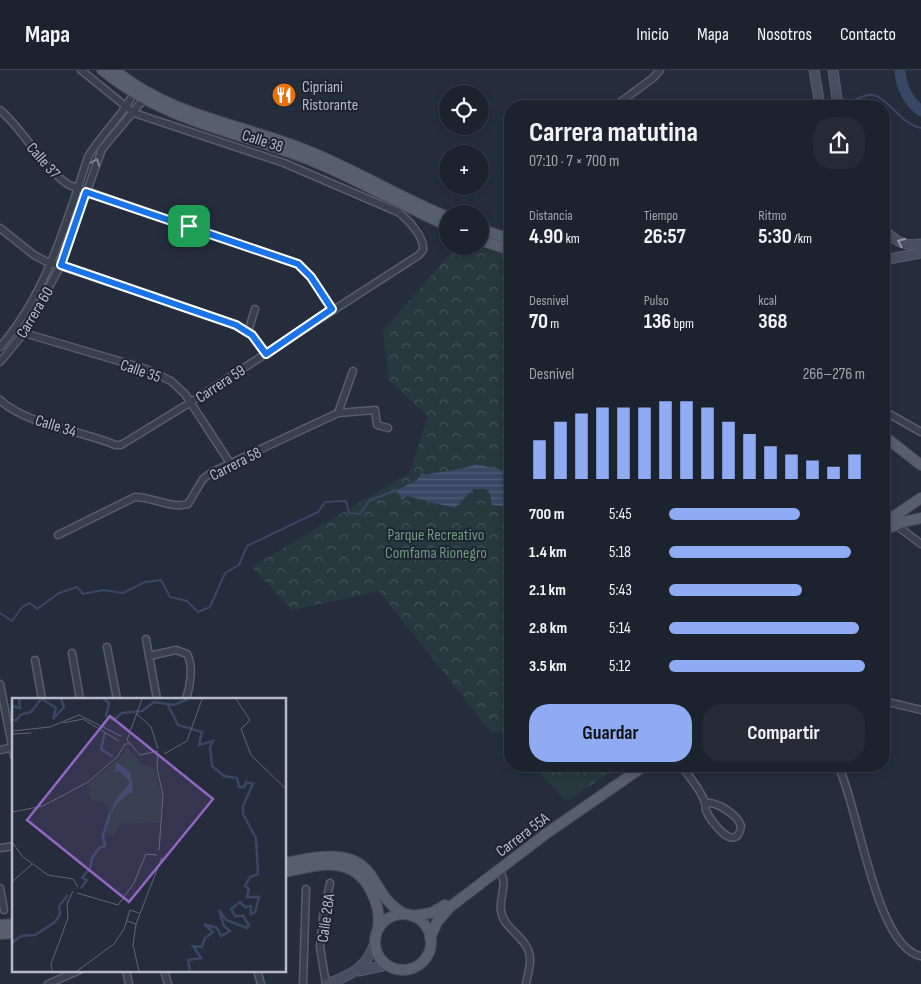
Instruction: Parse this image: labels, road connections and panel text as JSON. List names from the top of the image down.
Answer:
{
  "streets": {
    "main road": ["Calle 38", "Carrera 55A"],
    "street": [
      "Calle 37",
      "Carrera 60",
      "Calle 35",
      "Carrera 59",
      "Calle 34",
      "Carrera 58",
      "Calle 28A"
    ]
  },
  "crossings": [
    ["Calle 38", "Carrera 60"],
    ["Calle 38", "Carrera 59"],
    ["Calle 37", "Carrera 60"],
    ["Calle 37", "Carrera 59"],
    ["Carrera 60", "Calle 35"],
    ["Calle 35", "Carrera 59"],
    ["Calle 35", "Carrera 58"],
    ["Carrera 59", "Calle 34"]
  ],
  "parks": ["Parque Recreativo Comfama Rionegro"],
  "places": {
    "restaurant": ["Cipriani Ristorante"]
  },
  "page": {
    "header": "Mapa",
    "nav": [
      "Inicio",
      "Mapa",
      "Nosotros",
      "Contacto"
    ],
    "map_buttons": ["+", "−"],
    "heading": ["Carrera matutina", "07:10 · 7 × 700 m"],
    "stats": [
      ["Distancia", "4.90 km"],
      ["Tiempo", "26:57"],
      ["Ritmo", "5:30 /km"],
      ["Desnivel", "70 m"],
      ["Pulso", "136 bpm"],
      ["kcal", "368"]
    ],
    "chart": ["Desnivel", "266–276 m"],
    "list": [
      {
        "name": "700 m",
        "note": "5:45"
      },
      {
        "name": "1.4 km",
        "note": "5:18"
      },
      {
        "name": "2.1 km",
        "note": "5:43"
      },
      {
        "name": "2.8 km",
        "note": "5:14"
      },
      {
        "name": "3.5 km",
        "note": "5:12"
      }
    ],
    "buttons": ["Guardar", "Compartir"]
  }
}
